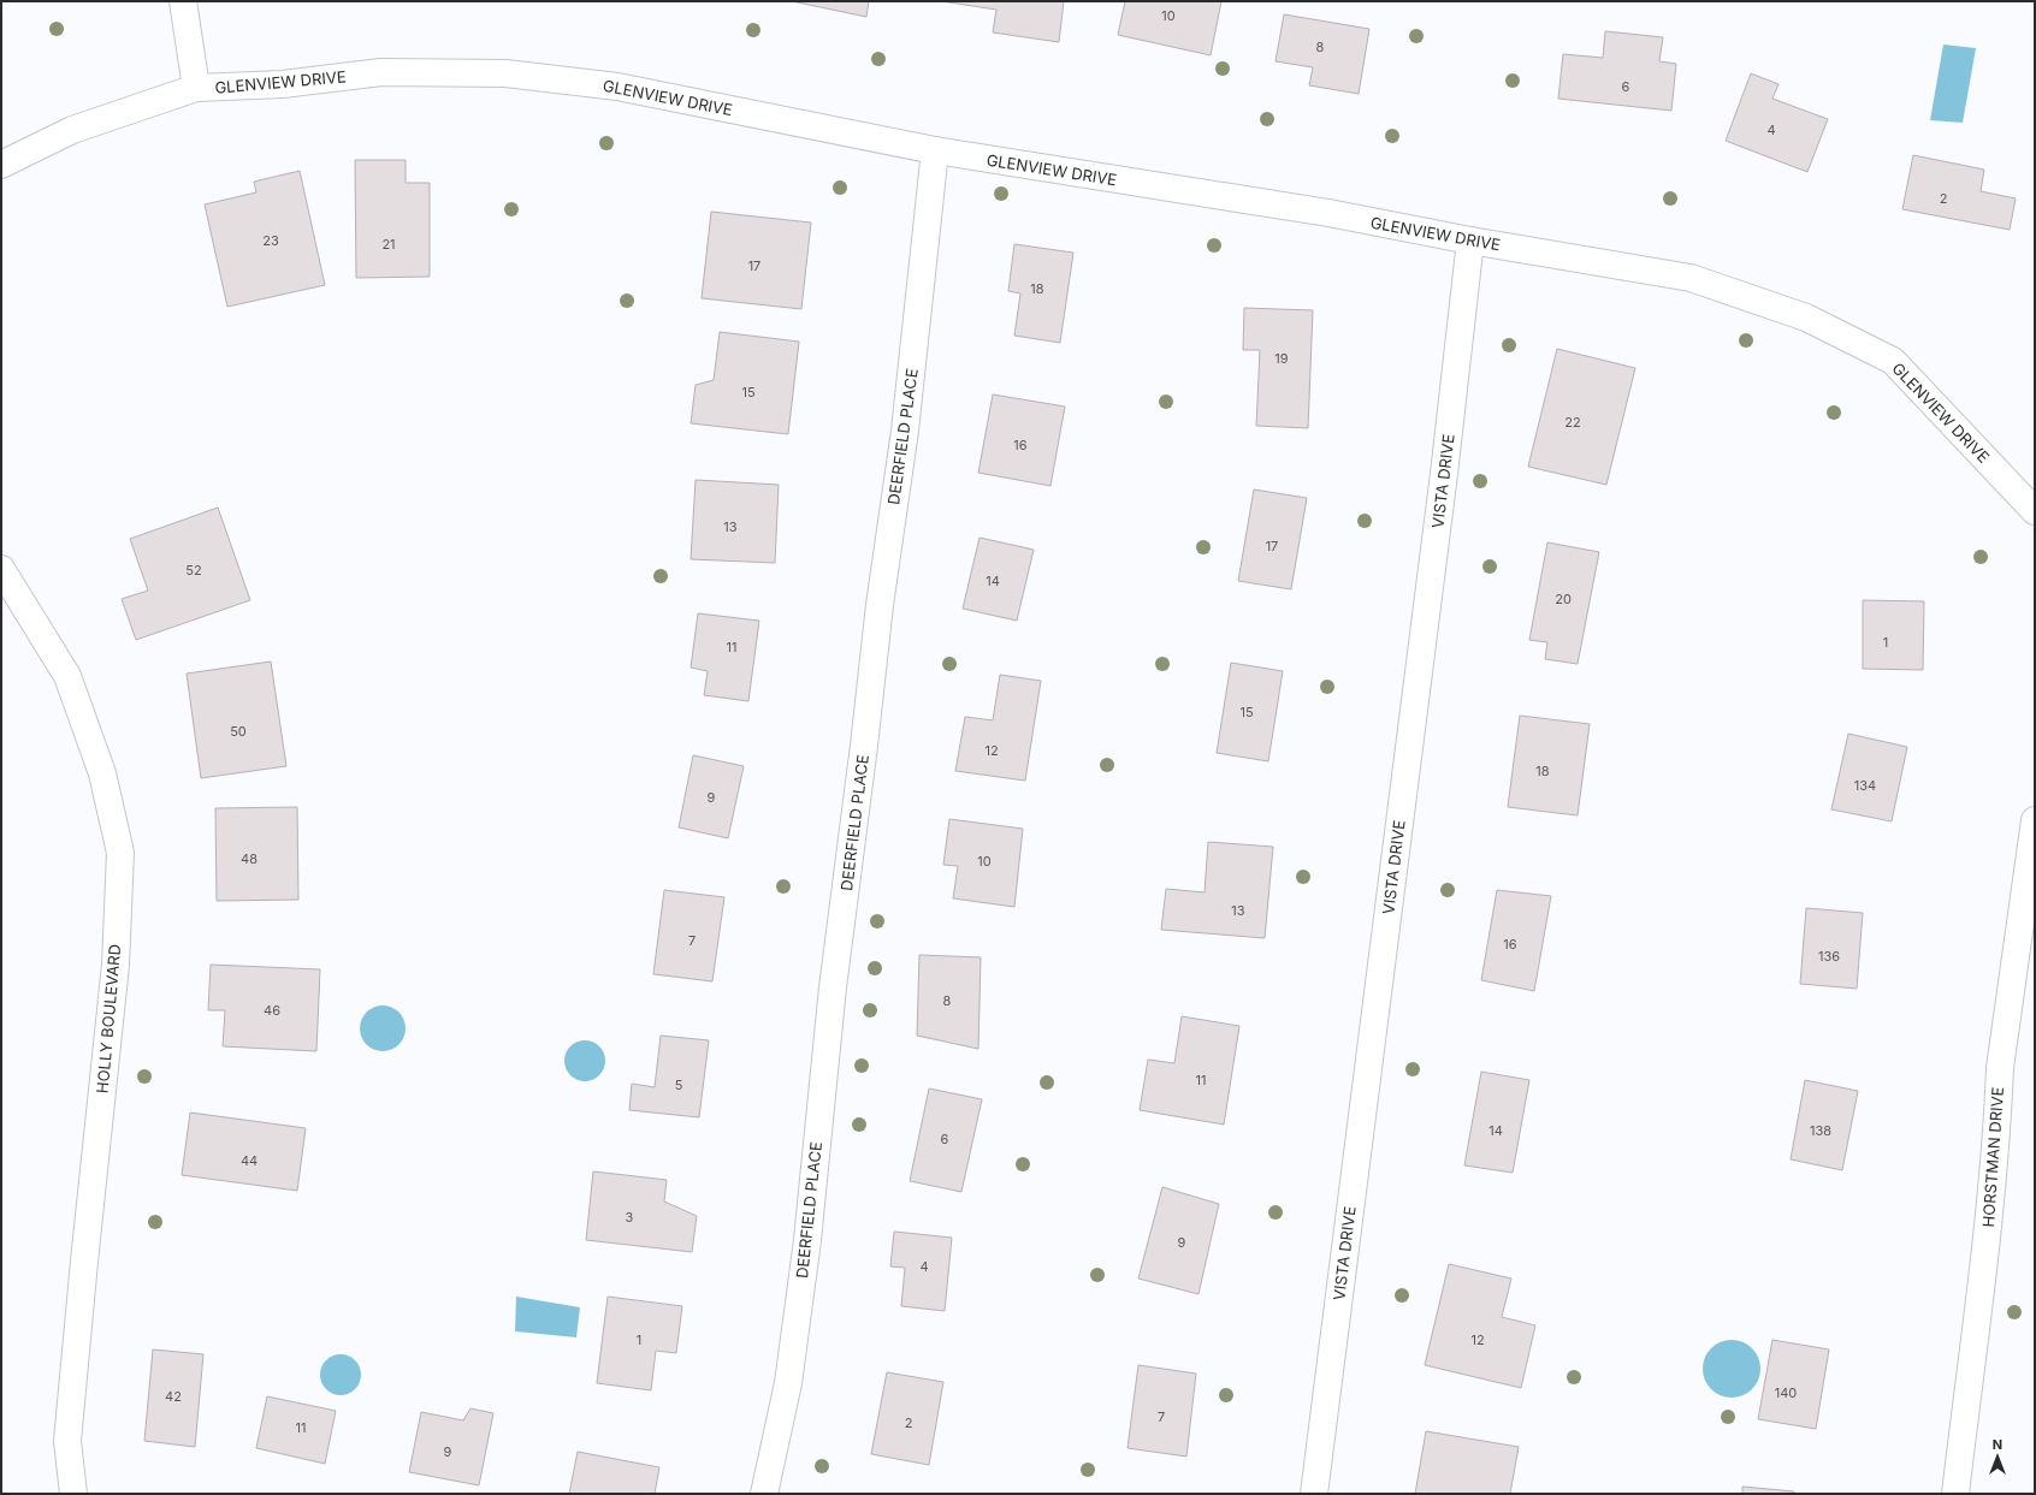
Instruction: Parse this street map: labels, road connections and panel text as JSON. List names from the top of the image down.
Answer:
{
  "streets": {
    "street": [
      "GLENVIEW DRIVE",
      "DEERFIELD PLACE",
      "VISTA DRIVE",
      "HOLLY BOULEVARD",
      "HORSTMAN DRIVE"
    ]
  },
  "crossings": [
    ["GLENVIEW DRIVE", "DEERFIELD PLACE"],
    ["GLENVIEW DRIVE", "VISTA DRIVE"]
  ],
  "house_numbers": [
    "10",
    "8",
    "6",
    "4",
    "2",
    "23",
    "21",
    "17",
    "18",
    "19",
    "15",
    "22",
    "16",
    "13",
    "17",
    "52",
    "14",
    "20",
    "1",
    "11",
    "15",
    "50",
    "12",
    "18",
    "134",
    "9",
    "48",
    "10",
    "13",
    "7",
    "16",
    "136",
    "8",
    "46",
    "11",
    "5",
    "14",
    "138",
    "6",
    "44",
    "3",
    "9",
    "4",
    "1",
    "12",
    "140",
    "42",
    "7",
    "2",
    "11",
    "9"
  ],
  "north": "top"
}
